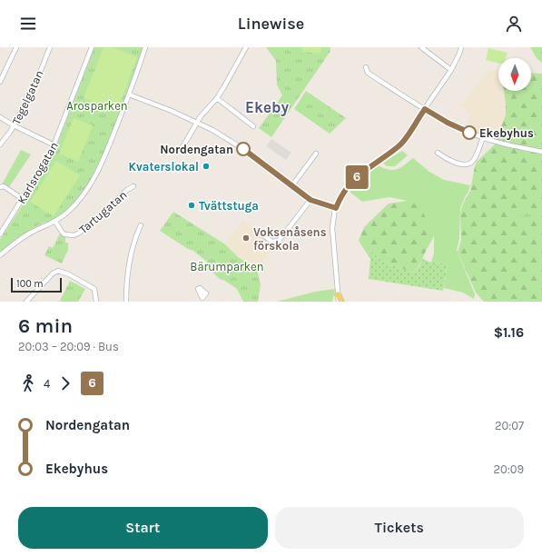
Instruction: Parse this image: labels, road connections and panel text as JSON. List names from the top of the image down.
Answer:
{
  "streets": {
    "street": ["Tegelgatan", "Karlsrogatan", "Tartugatan"]
  },
  "districts": ["Ekeby"],
  "parks": ["Arosparken", "Bärumparken"],
  "places": [
    "Ekebyhus",
    "Nordengatan",
    "Kvaterslokal",
    "Tvättstuga",
    "Voksenåsens förskola"
  ],
  "lines": ["bus line 6"],
  "scale_bar": "100 m",
  "north": "bottom",
  "page": {
    "header": "Linewise",
    "on_map": "6",
    "scale": "100 m",
    "heading": ["6 min", "20:03 – 20:09 · Bus", "$1.16"],
    "legs": ["4", "6"],
    "list": [
      {
        "name": "Nordengatan",
        "value": "20:07"
      },
      {
        "name": "Ekebyhus",
        "value": "20:09"
      }
    ],
    "buttons": ["Start", "Tickets"]
  }
}
